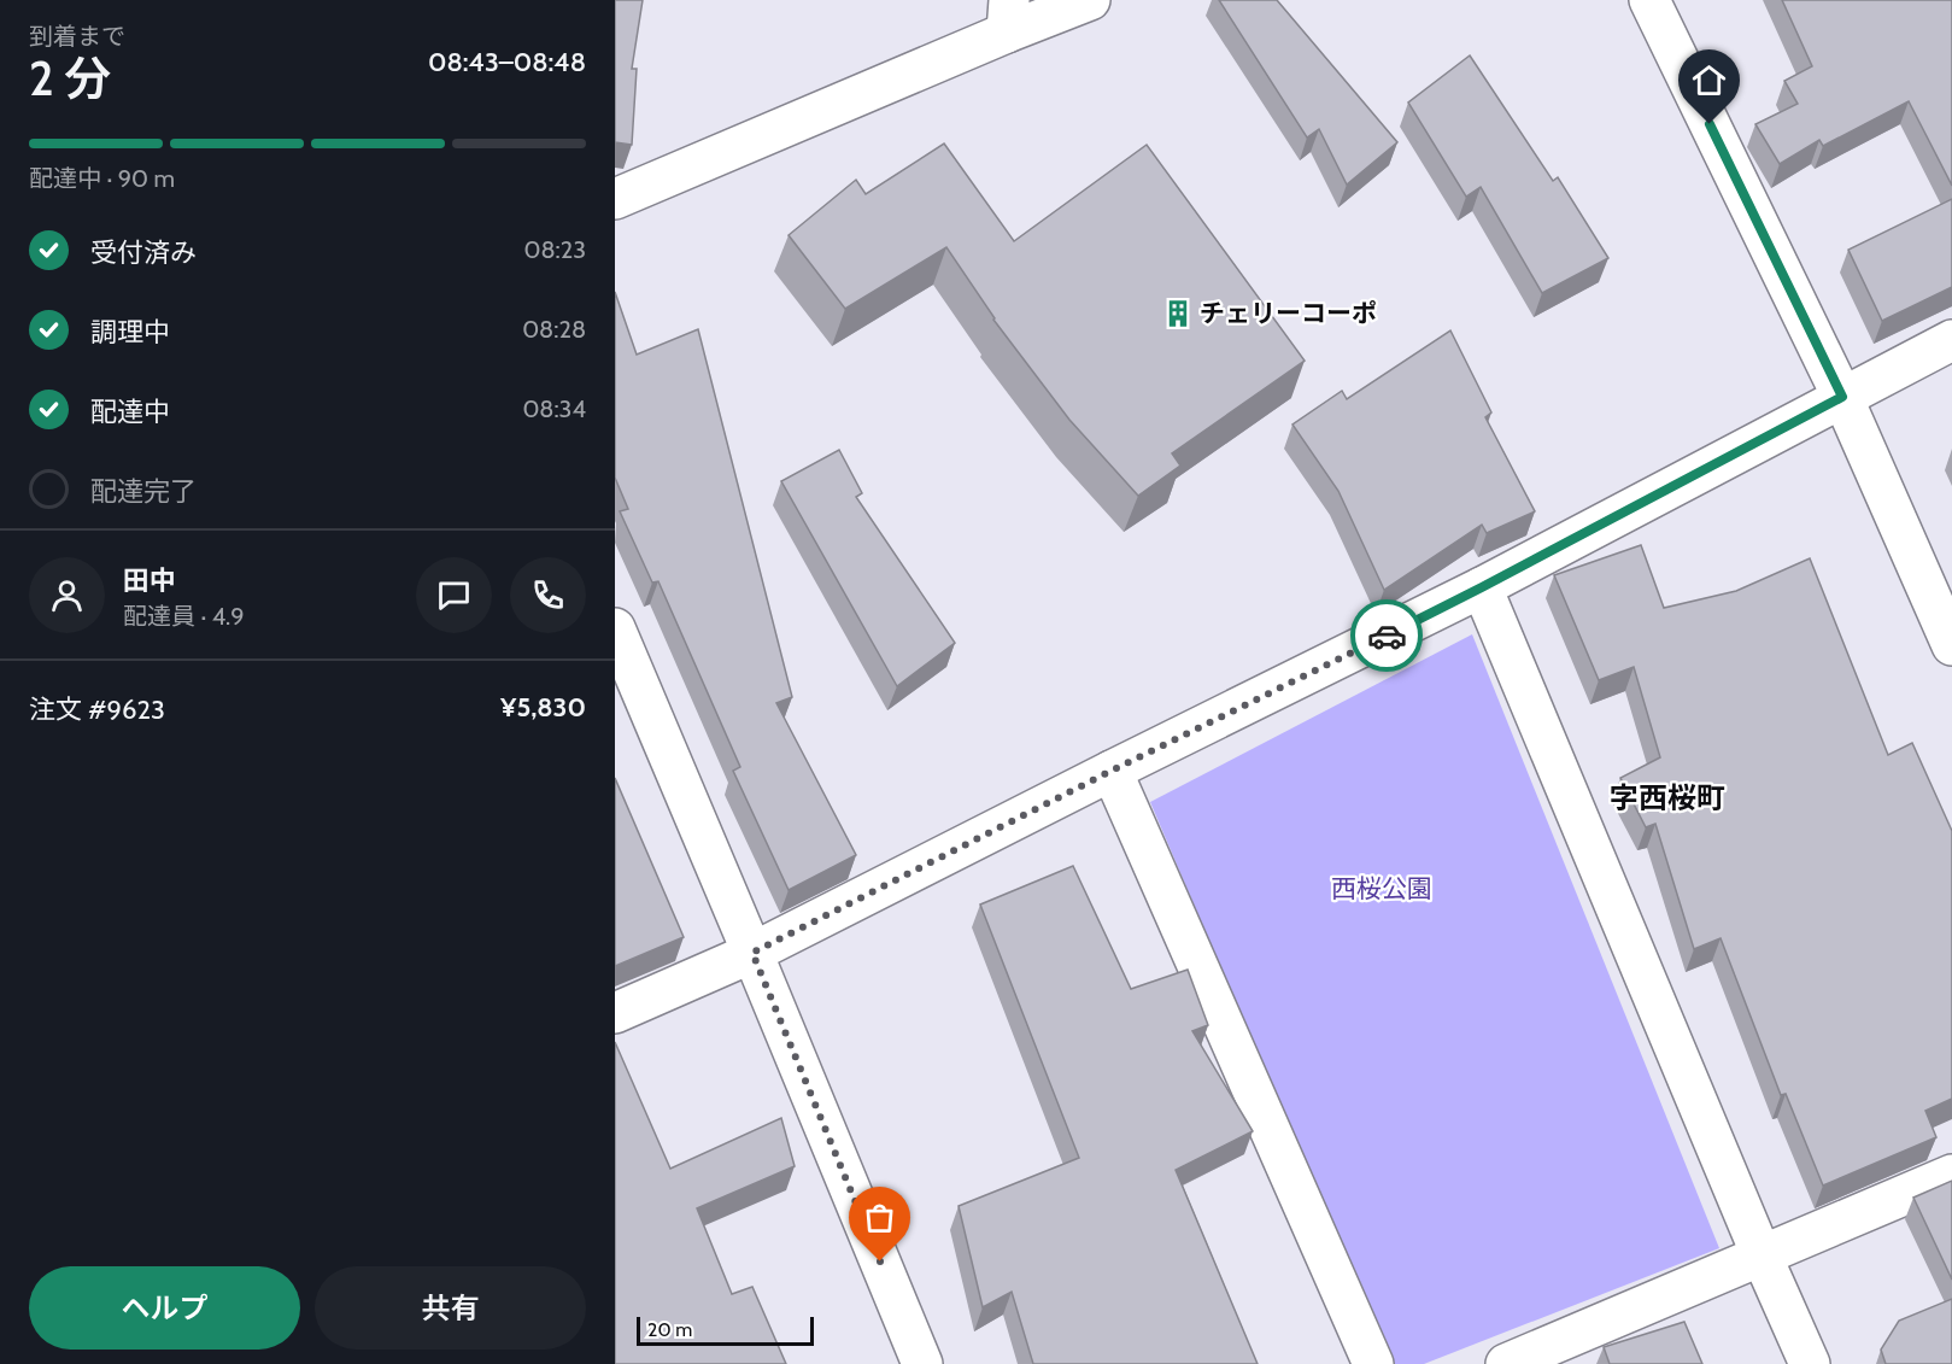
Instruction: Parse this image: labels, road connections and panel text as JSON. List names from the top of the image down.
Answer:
{
  "districts": ["字西桜町"],
  "parks": ["西桜公園"],
  "places": {
    "building": ["チェリーコーポ"]
  },
  "scale_bar": "20 m",
  "page": {
    "heading": ["2 分", "到着まで", "08:43–08:48"],
    "panel": [
      "田中",
      "配達員 · 4.9",
      "注文 #9623",
      "¥5,830"
    ],
    "bar": "配達中 · 90 m",
    "list": [
      ["受付済み", "08:23"],
      ["調理中", "08:28"],
      ["配達中", "08:34"],
      "配達完了"
    ],
    "buttons": ["ヘルプ", "共有"],
    "scale": "20 m"
  }
}
